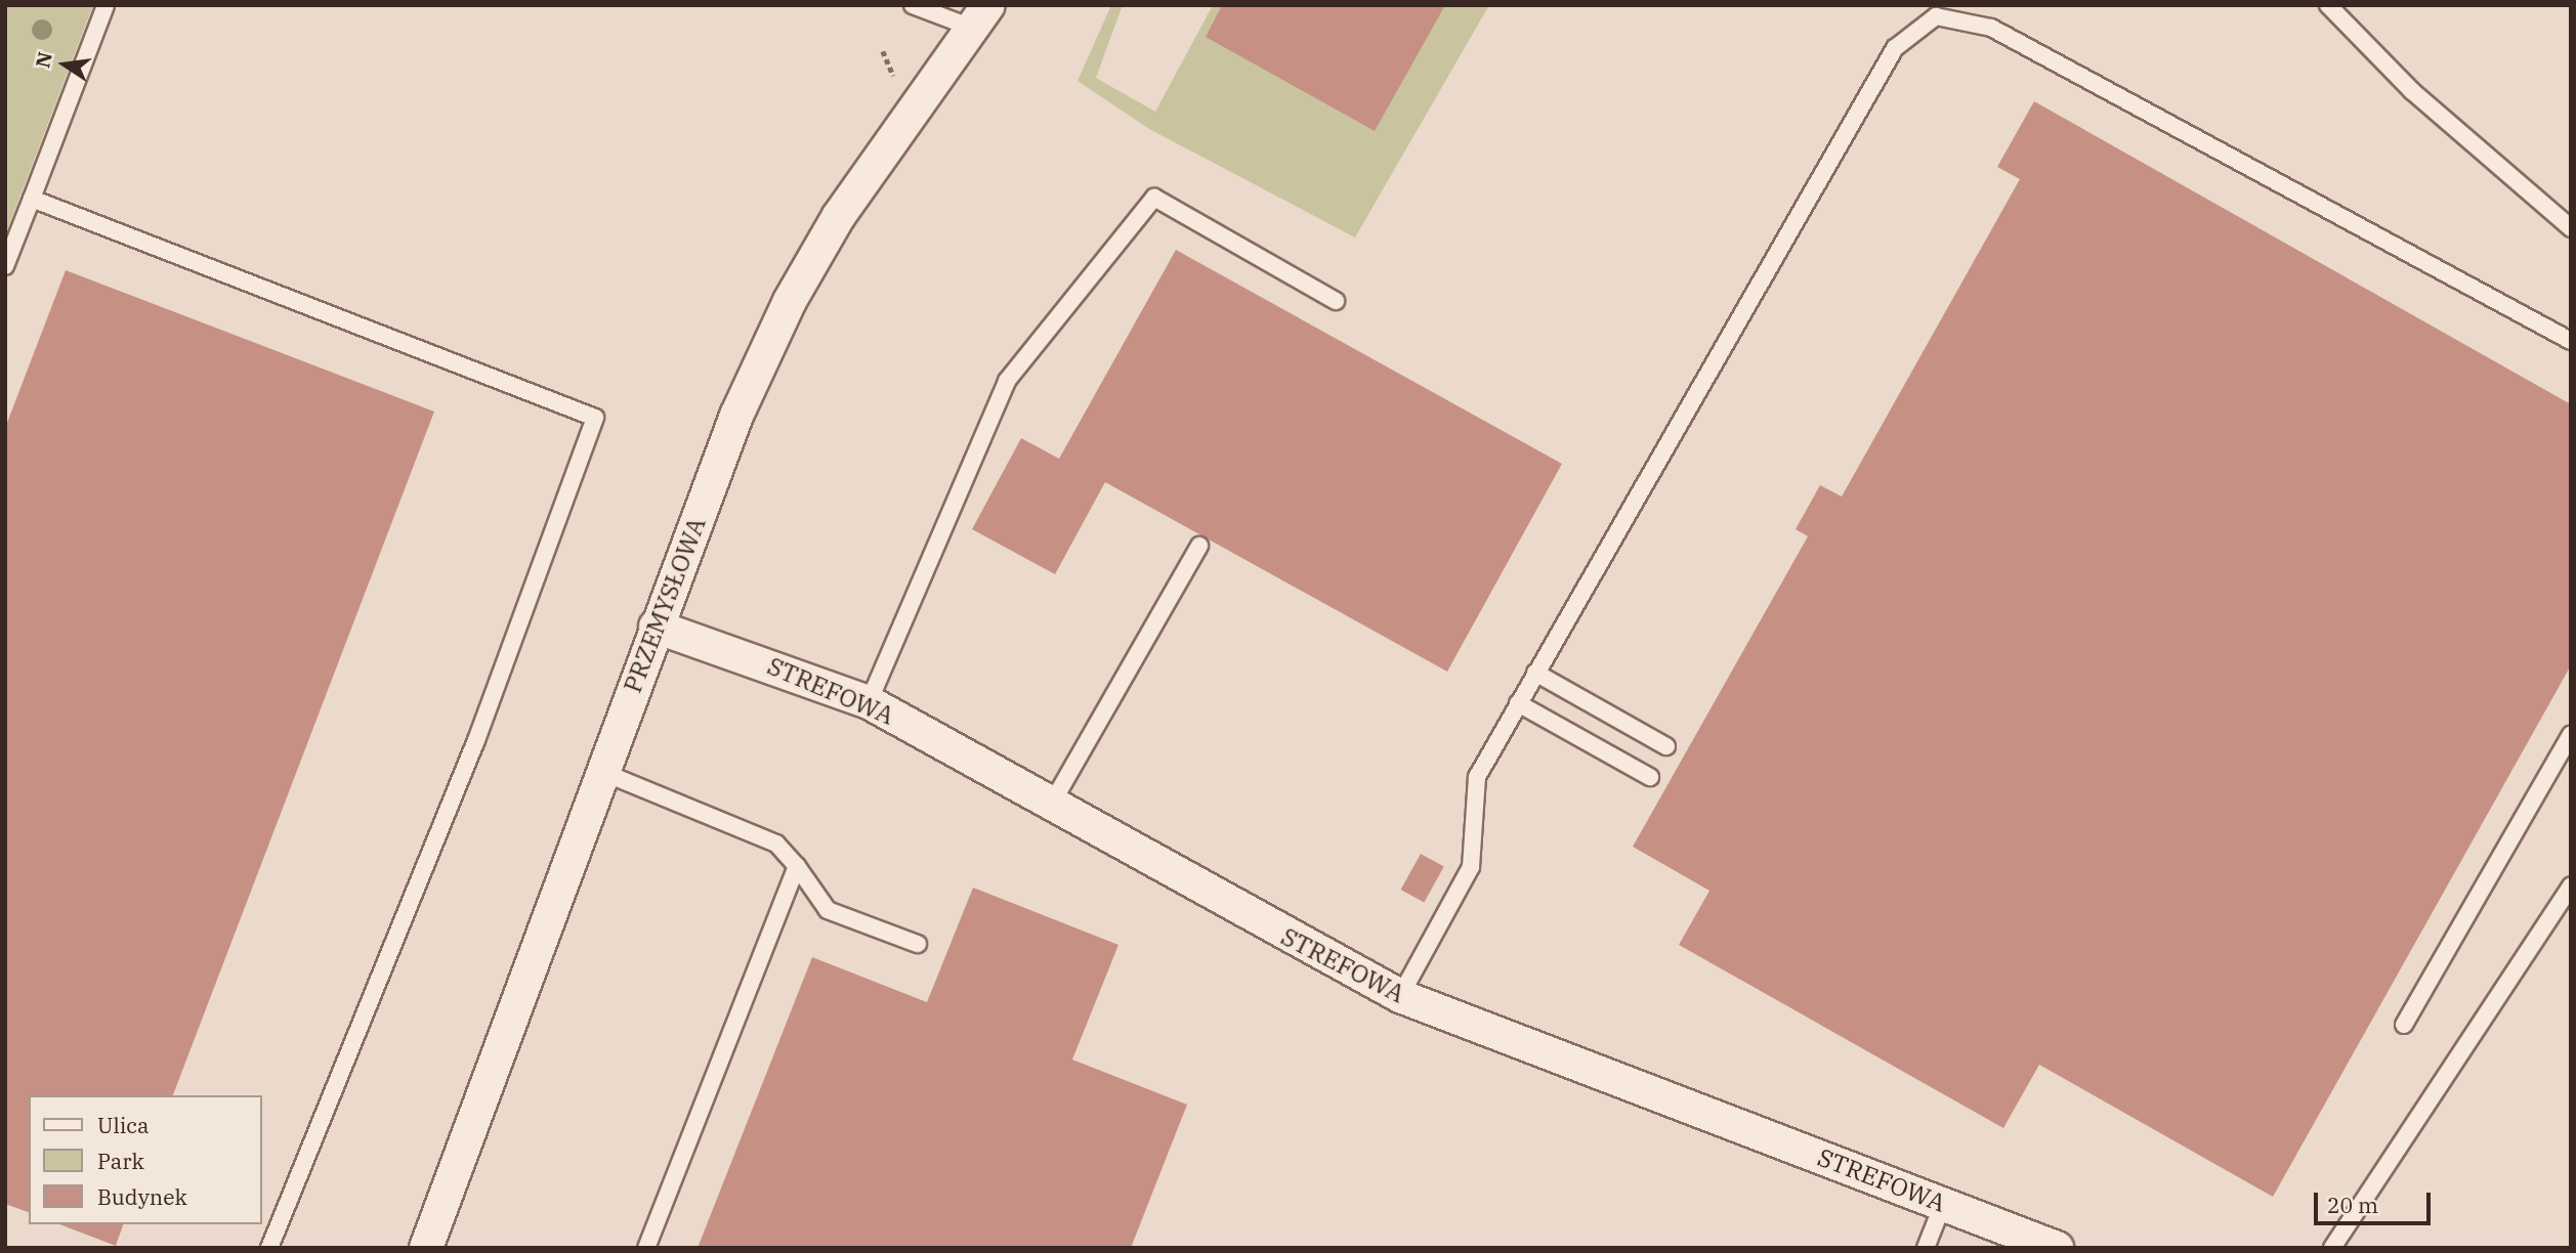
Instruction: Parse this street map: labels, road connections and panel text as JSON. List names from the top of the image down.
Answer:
{
  "streets": {
    "street": ["PRZEMYSŁOWA", "STREFOWA"]
  },
  "crossings": [
    ["PRZEMYSŁOWA", "STREFOWA"]
  ],
  "legend": ["Ulica", "Park", "Budynek"],
  "scale_bar": "20 m",
  "north": "left"
}
